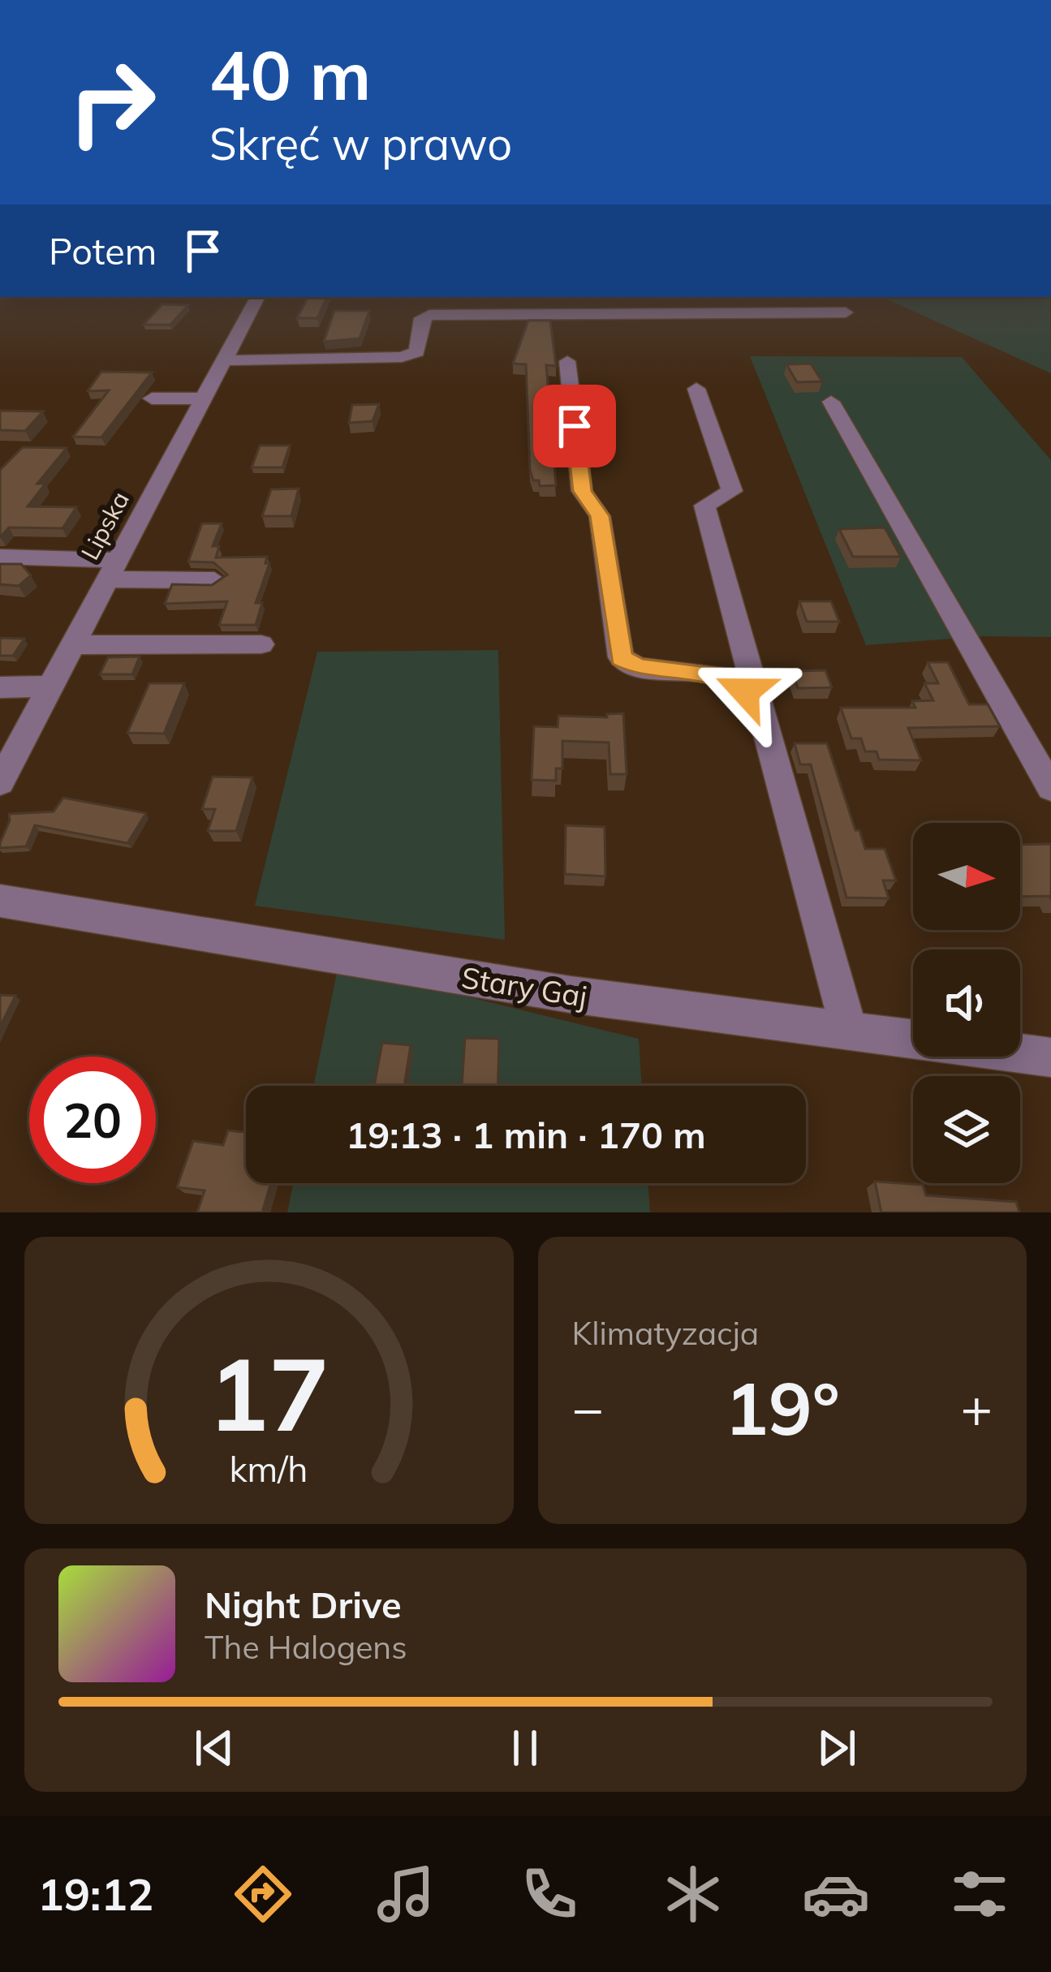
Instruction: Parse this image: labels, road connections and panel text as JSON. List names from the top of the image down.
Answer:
{
  "streets": {
    "street": ["Lipska", "Stary Gaj"]
  },
  "north": "right",
  "page": {
    "turn": ["40 m", "Skręć w prawo"],
    "then": "Potem",
    "limit": "20",
    "trip": "19:13 · 1 min · 170 m",
    "tile": "Klimatyzacja",
    "heat": ["−", "19°", "+"],
    "song": ["Night Drive", "The Halogens"],
    "tabs": "19:12",
    "gauge": ["17", "km/h"]
  }
}
